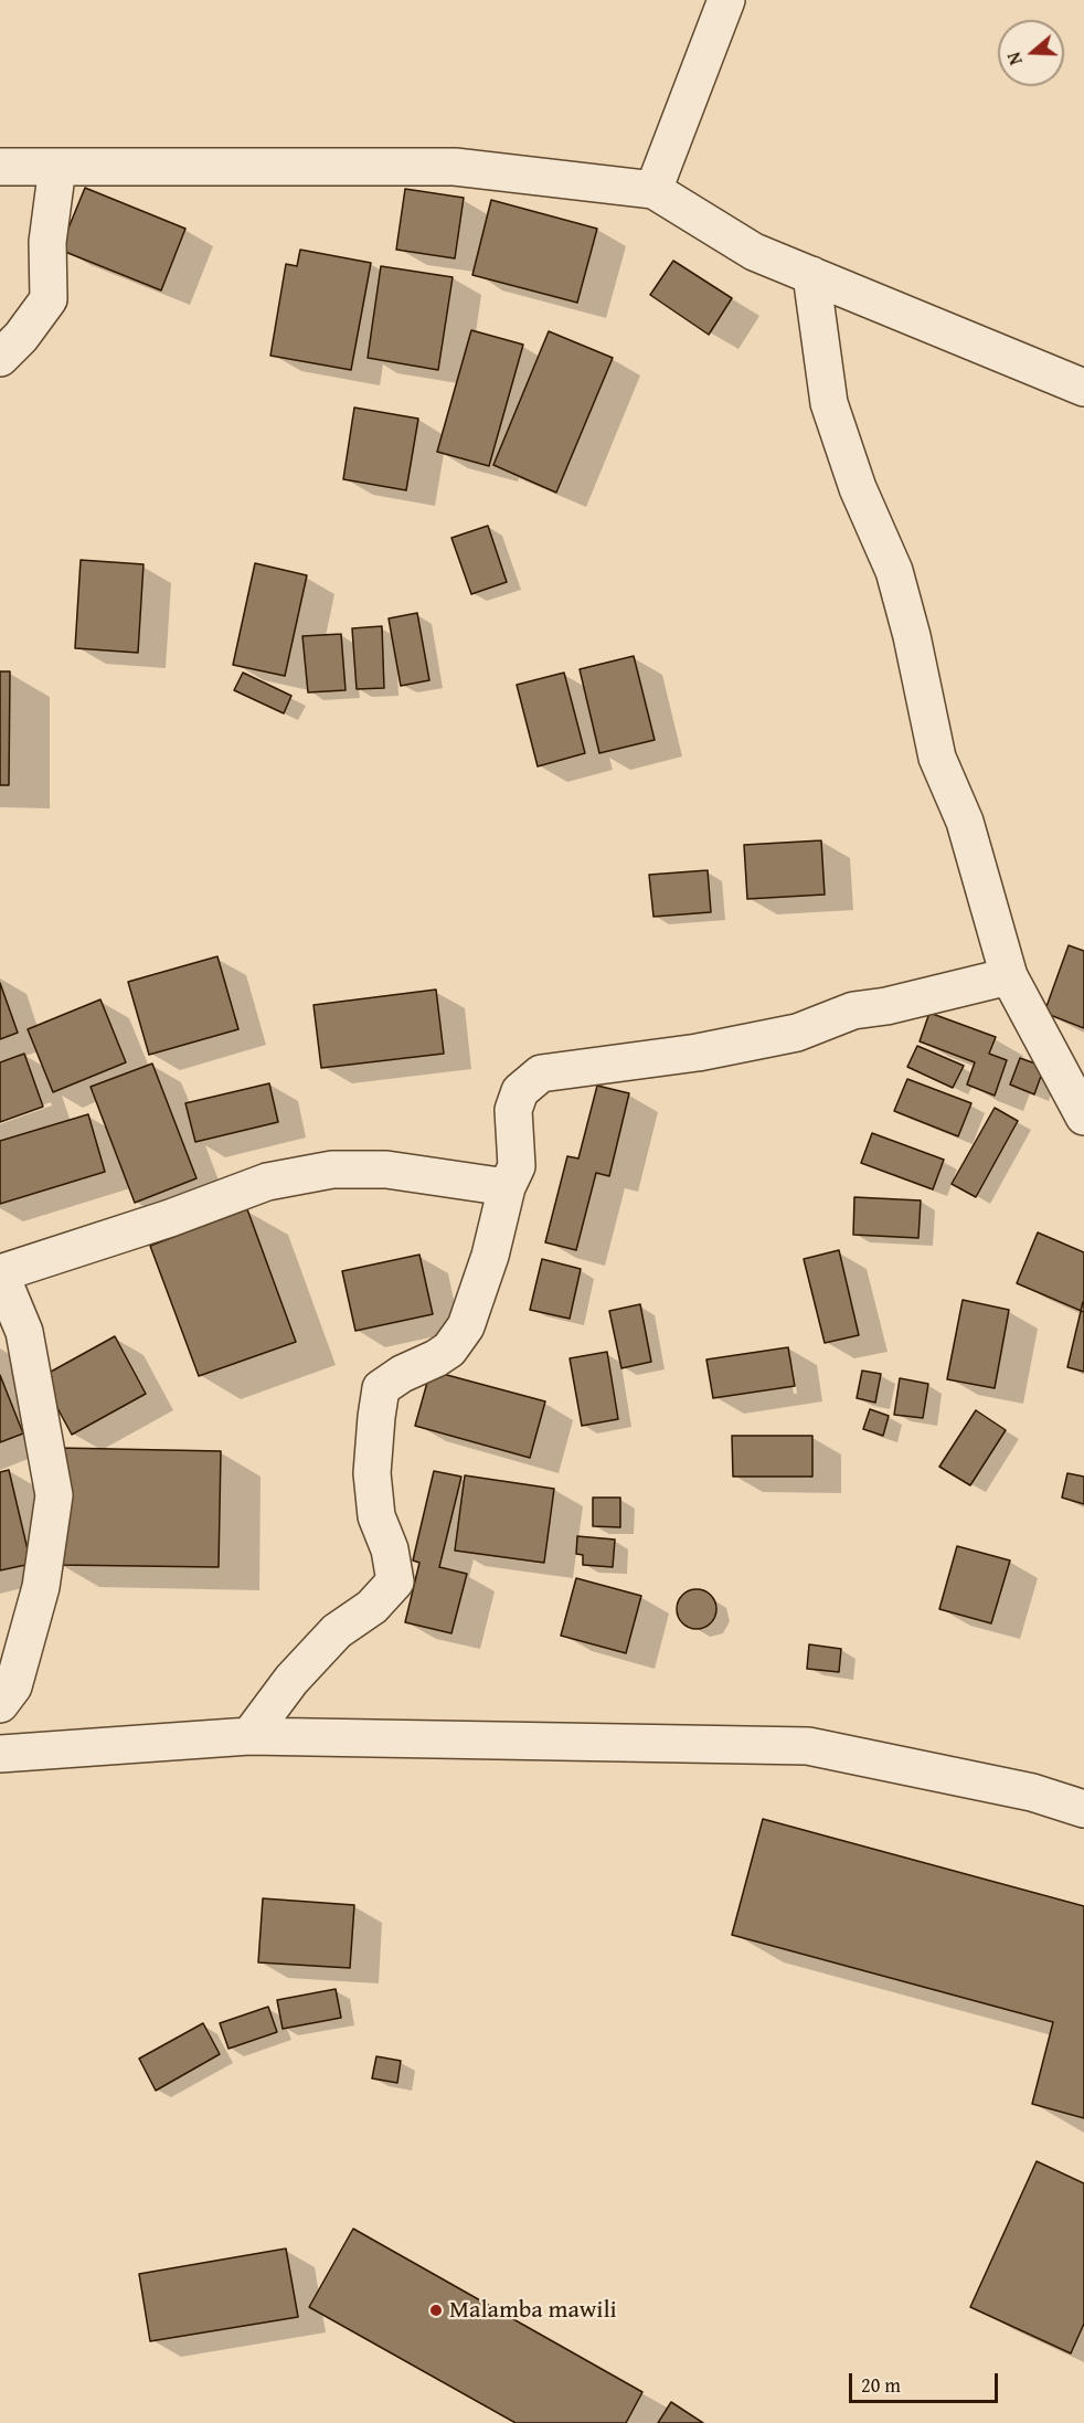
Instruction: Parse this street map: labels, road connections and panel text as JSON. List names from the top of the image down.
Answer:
{
  "places": ["Malamba mawili"],
  "scale_bar": "20 m",
  "north": "left"
}
